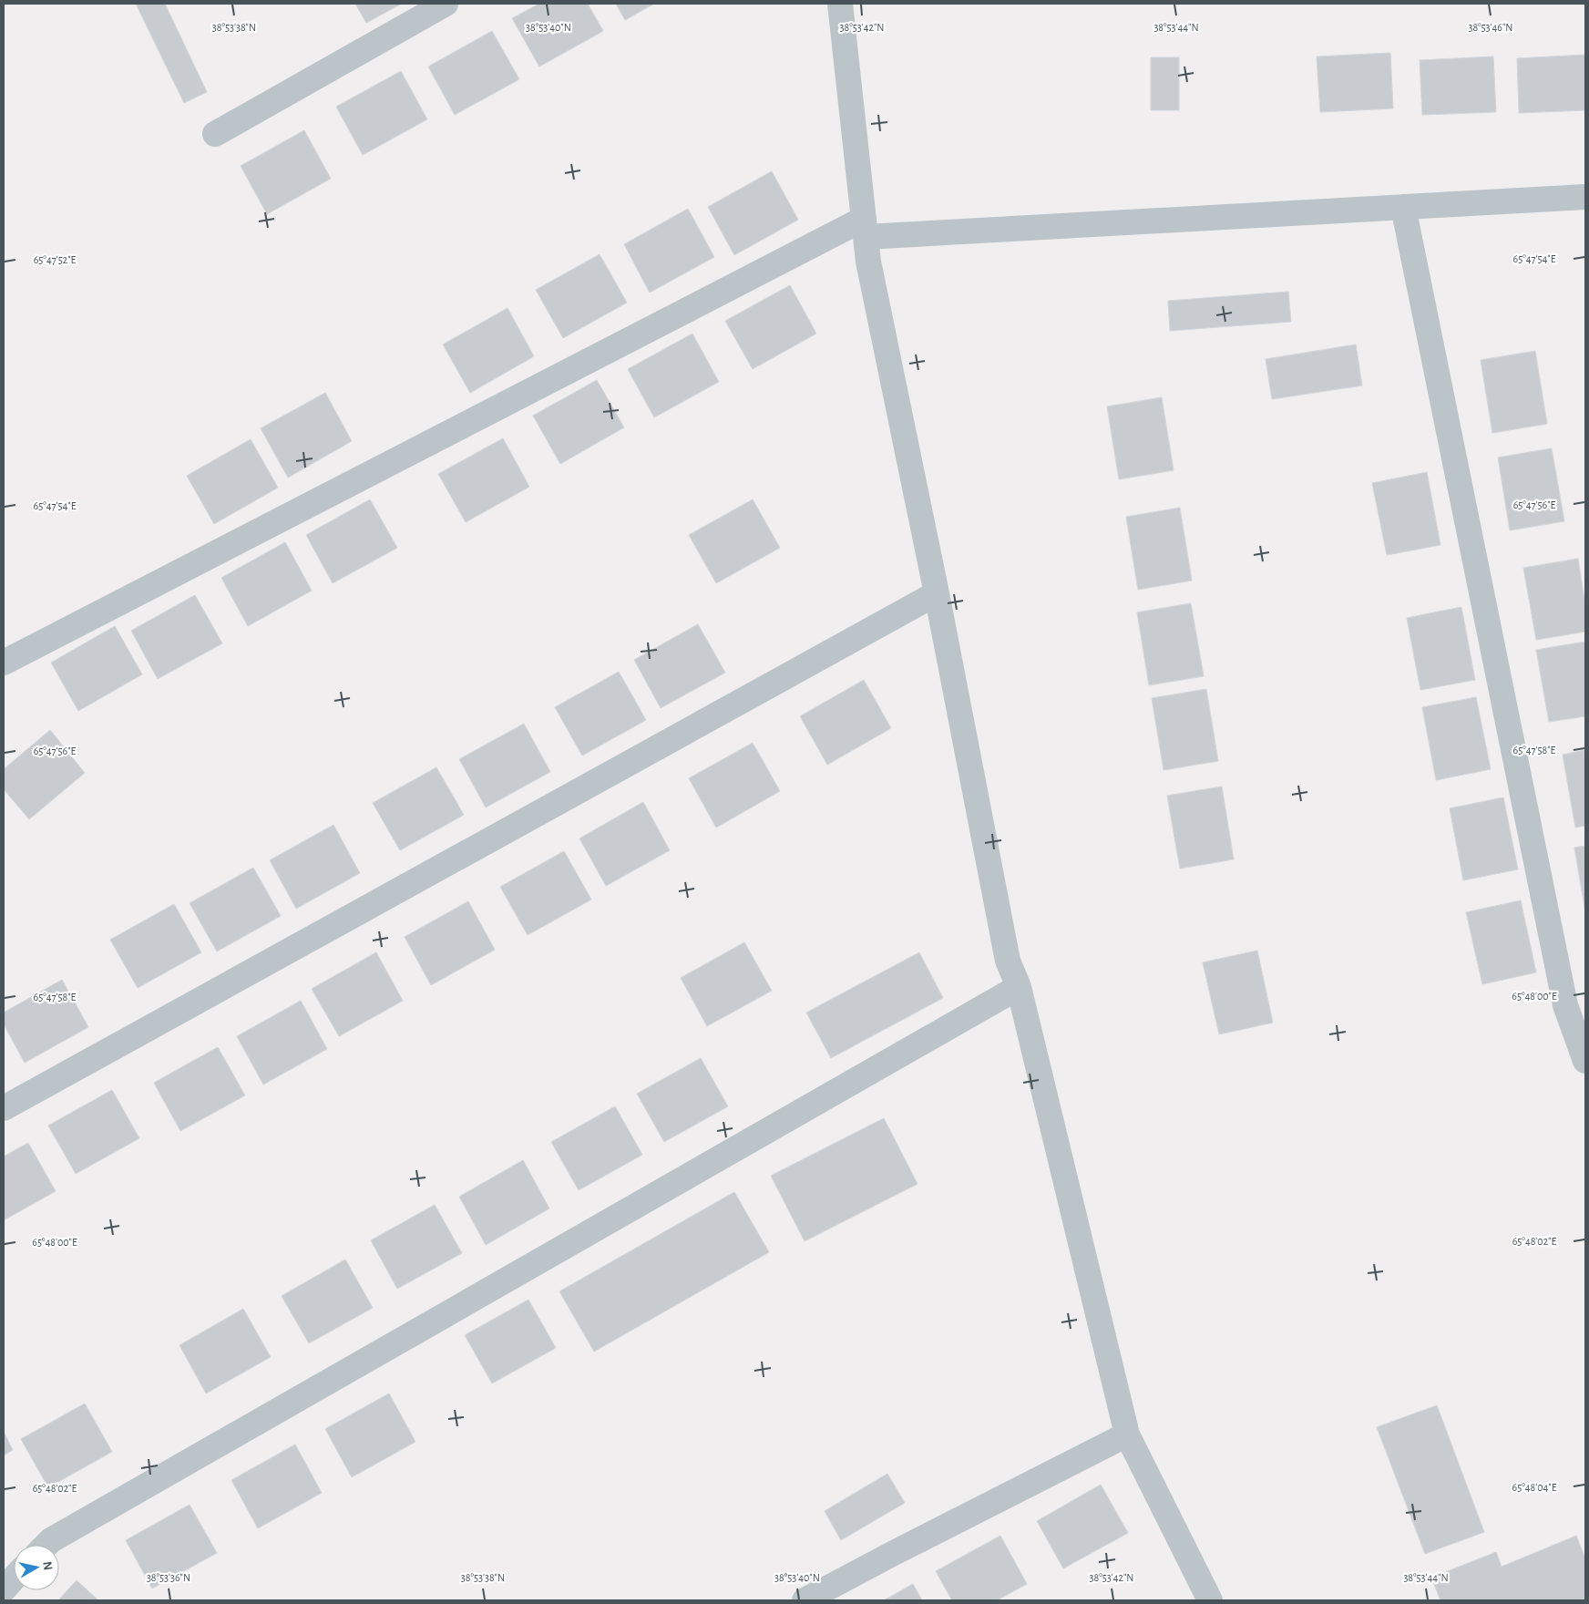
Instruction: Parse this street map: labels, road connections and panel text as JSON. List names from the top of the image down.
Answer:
{
  "north": "right",
  "coordinates": [
    "38°53'38\"N",
    "38°53'40\"N",
    "38°53'42\"N",
    "38°53'44\"N",
    "38°53'46\"N",
    "65°47'54\"E",
    "65°47'52\"E",
    "65°47'56\"E",
    "65°47'58\"E",
    "65°48'00\"E",
    "65°48'02\"E",
    "65°48'04\"E",
    "38°53'36\"N"
  ]
}
